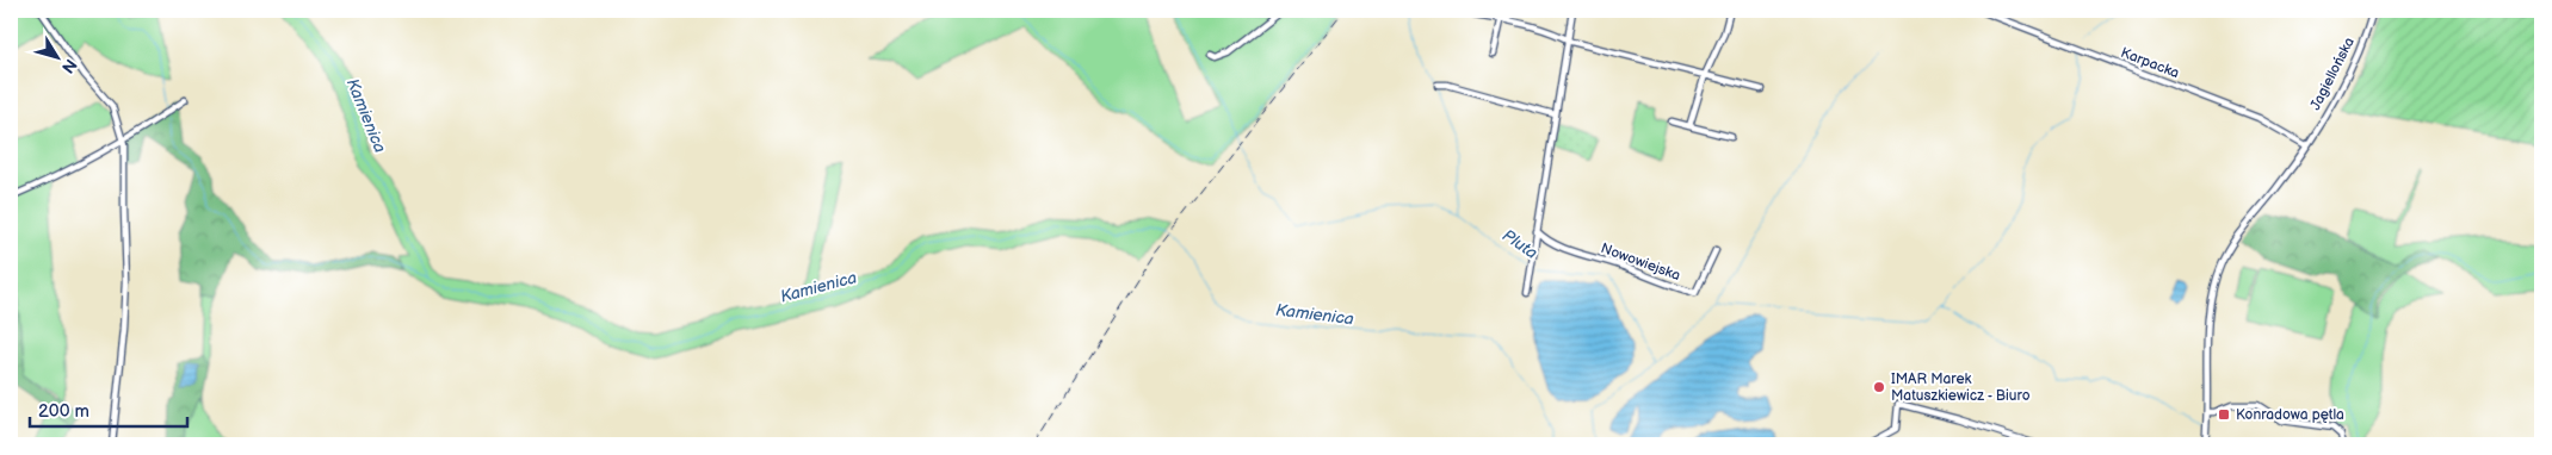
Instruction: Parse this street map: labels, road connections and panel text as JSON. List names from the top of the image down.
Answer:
{
  "streets": {
    "street": ["Karpacka", "Jagiellońska", "Nowowiejska"]
  },
  "crossings": [
    ["Karpacka", "Jagiellońska"]
  ],
  "water": ["Kamienica", "Pluta"],
  "places": {
    "other": ["IMAR Marek Matuszkiewicz - Biuro"],
    "transit": ["Konradowa pętla"]
  },
  "scale_bar": "200 m",
  "north": "bottom right"
}
